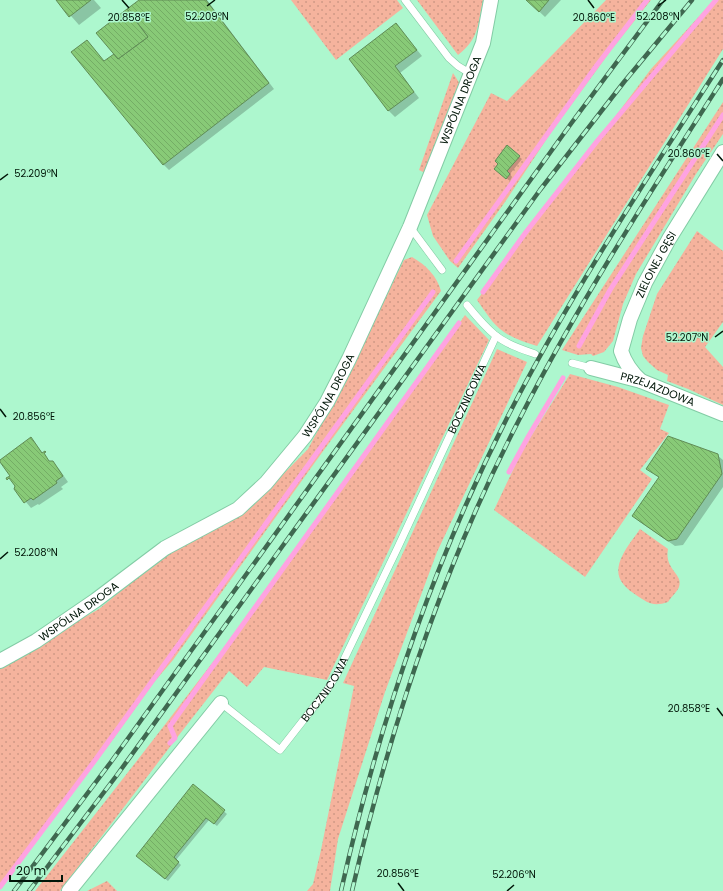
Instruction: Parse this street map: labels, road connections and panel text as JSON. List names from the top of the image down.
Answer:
{
  "streets": {
    "street": [
      "WSPÓLNA DROGA",
      "ZIELONEJ GĘSI",
      "PRZEJAZDOWA",
      "BOCZNICOWA"
    ]
  },
  "crossings": [
    ["ZIELONEJ GĘSI", "PRZEJAZDOWA"]
  ],
  "scale_bar": "20 m",
  "coordinates": [
    "52.209°N",
    "52.208°N",
    "20.858°E",
    "20.860°E",
    "52.207°N",
    "20.856°E",
    "52.206°N"
  ]
}
